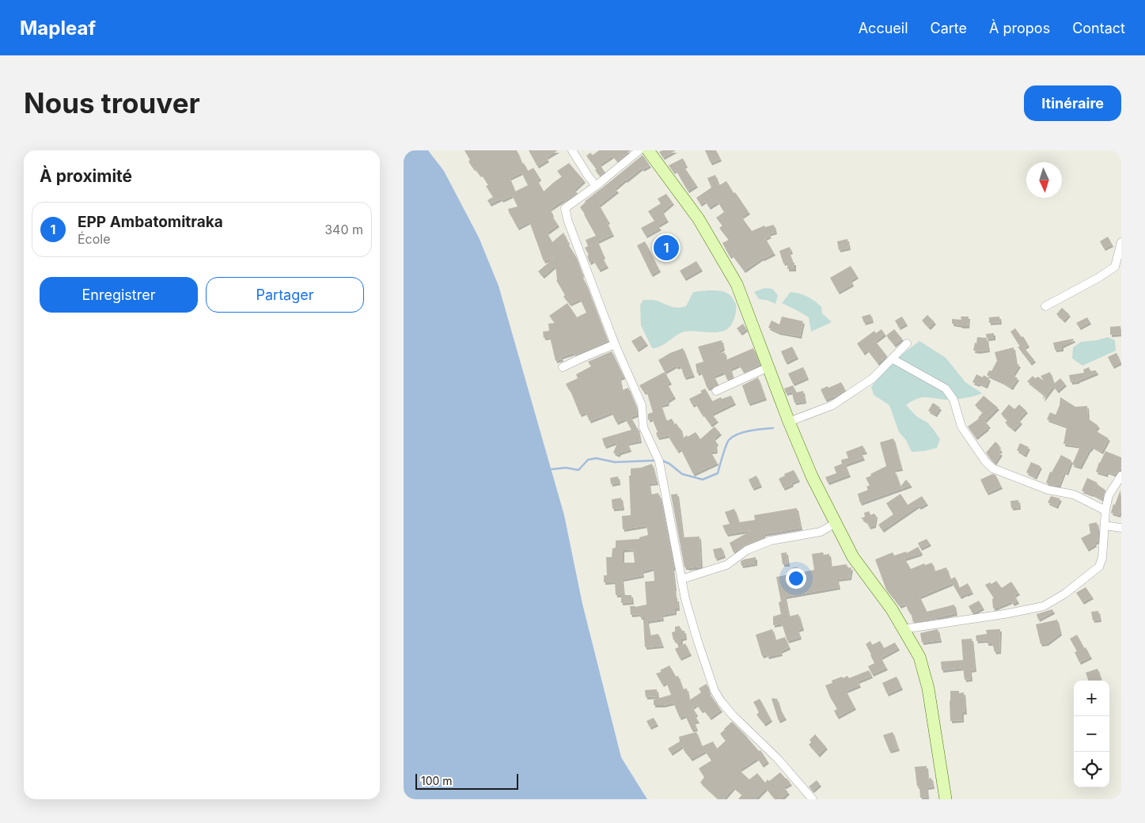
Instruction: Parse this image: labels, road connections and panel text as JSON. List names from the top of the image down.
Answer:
{
  "scale_bar": "100 m",
  "north": "bottom",
  "page": {
    "header": "Mapleaf",
    "nav": [
      "Accueil",
      "Carte",
      "À propos",
      "Contact"
    ],
    "buttons": [
      "Itinéraire",
      ["Enregistrer", "Partager"]
    ],
    "title": "Nous trouver",
    "heading": "À proximité",
    "list": [
      {
        "mark": "1",
        "name": "EPP Ambatomitraka",
        "note": "École",
        "value": "340 m"
      }
    ],
    "pins": "1",
    "map_buttons": ["+", "−"],
    "scale": "100 m"
  }
}
